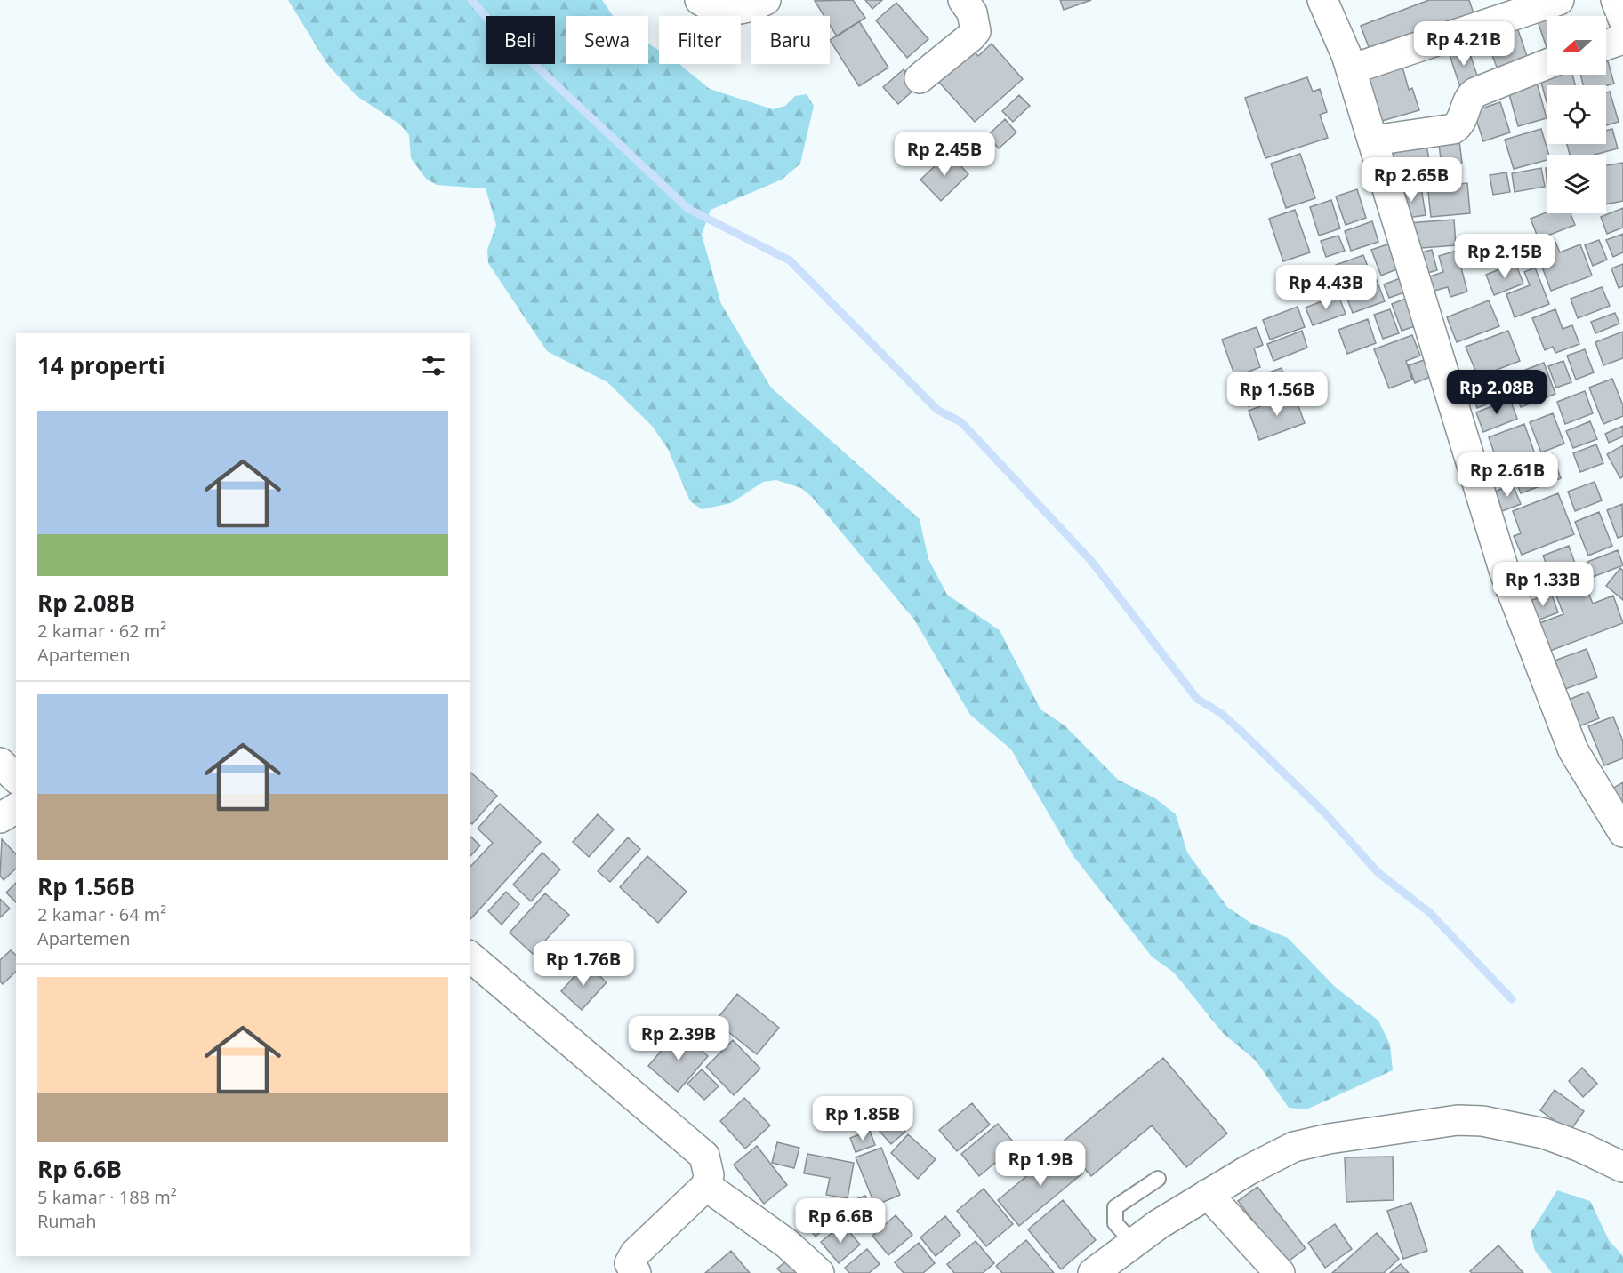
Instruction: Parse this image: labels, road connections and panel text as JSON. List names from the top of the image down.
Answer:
{
  "north": "left",
  "page": {
    "chip": [
      "Beli",
      "Sewa",
      "Filter",
      "Baru"
    ],
    "price": [
      "Rp 4.21B",
      "Rp 2.45B",
      "Rp 2.65B",
      "Rp 2.15B",
      "Rp 4.43B",
      "Rp 2.08B",
      "Rp 1.56B",
      "Rp 2.61B",
      "Rp 1.33B",
      "Rp 1.76B",
      "Rp 2.39B",
      "Rp 1.85B",
      "Rp 1.9B",
      "Rp 6.6B"
    ],
    "heading": "14 properti",
    "list": [
      {
        "name": "Rp 2.08B",
        "note": "2 kamar · 62 m² · Apartemen"
      },
      {
        "name": "Rp 1.56B",
        "note": "2 kamar · 64 m² · Apartemen"
      },
      {
        "name": "Rp 6.6B",
        "note": "5 kamar · 188 m² · Rumah"
      }
    ]
  }
}
